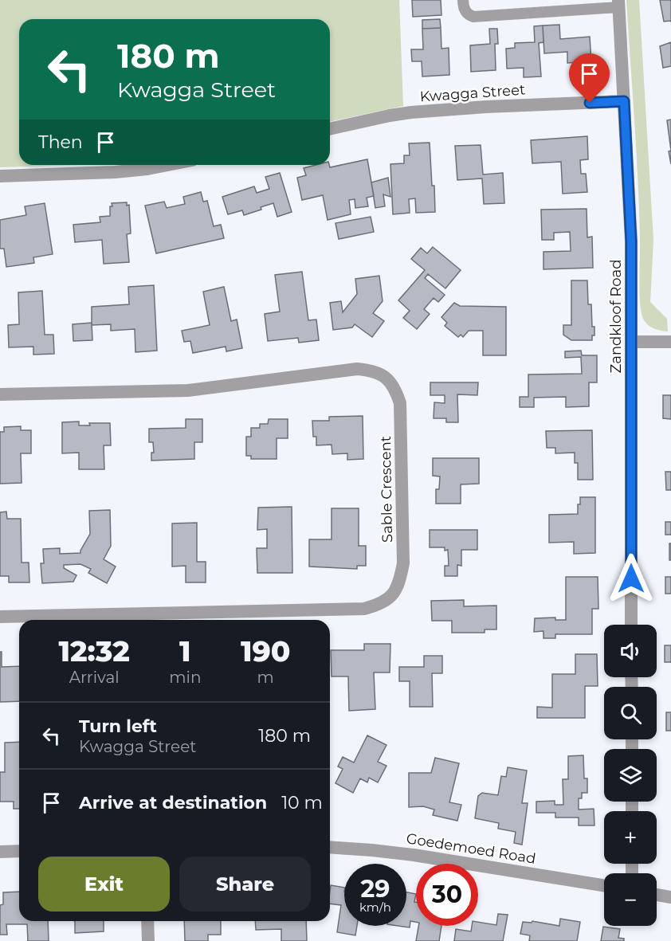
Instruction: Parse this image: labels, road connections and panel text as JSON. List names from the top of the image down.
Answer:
{
  "streets": {
    "street": [
      "Kwagga Street",
      "Zandkloof Road",
      "Sable Crescent",
      "Goedemoed Road"
    ]
  },
  "crossings": [
    ["Kwagga Street", "Zandkloof Road"]
  ],
  "page": {
    "turn": ["180 m", "Kwagga Street"],
    "then": "Then",
    "eta": [
      "12:32",
      "Arrival",
      "1",
      "min",
      "190",
      "m"
    ],
    "map_buttons": ["+", "−"],
    "list": [
      {
        "name": "Turn left",
        "note": "Kwagga Street",
        "value": "180 m"
      },
      {
        "name": "Arrive at destination",
        "value": "10 m"
      }
    ],
    "buttons": ["Exit", "Share"],
    "speed": "29 km/h",
    "limit": "30"
  }
}
